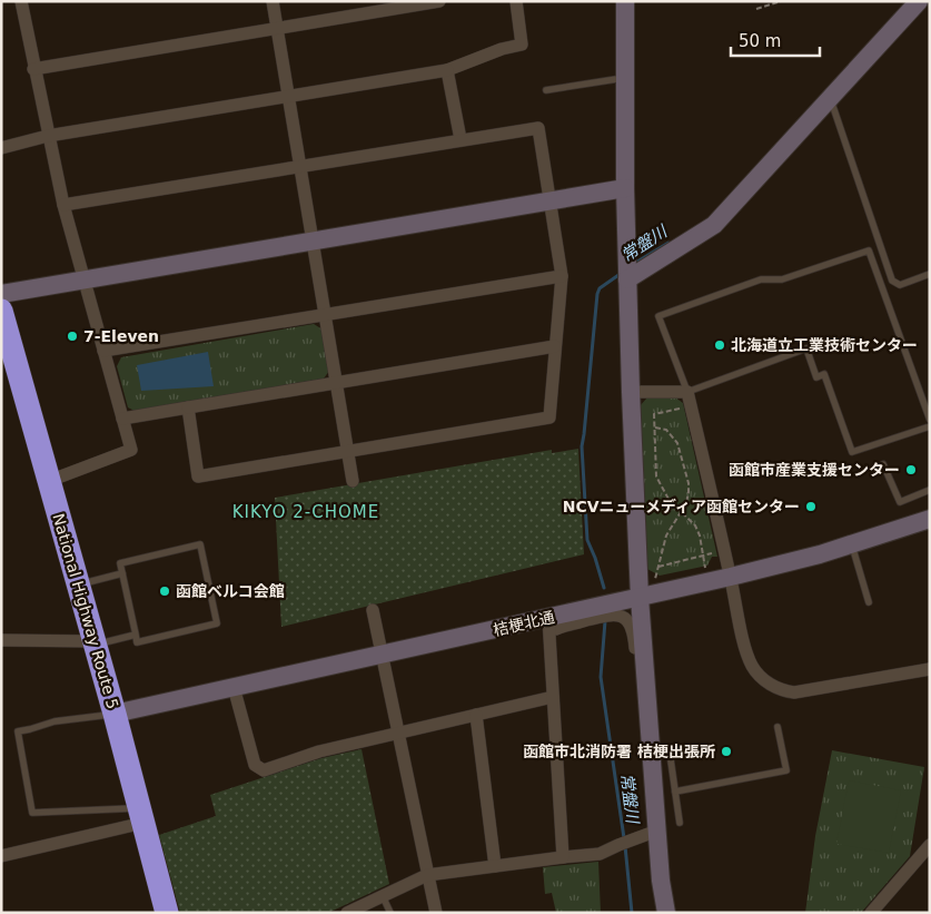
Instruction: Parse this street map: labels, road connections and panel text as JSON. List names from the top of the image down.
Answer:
{
  "streets": {
    "highway": ["National Highway Route 5"],
    "street": ["桔梗北通"]
  },
  "crossings": [
    ["National Highway Route 5", "桔梗北通"]
  ],
  "districts": ["KIKYO 2-CHOME"],
  "water": ["常盤川"],
  "places": [
    "7-Eleven",
    "北海道立工業技術センター",
    "函館市産業支援センター",
    "NCVニューメディア函館センター",
    "函館ベルコ会館",
    "函館市北消防署 桔梗出張所"
  ],
  "scale_bar": "50 m"
}
